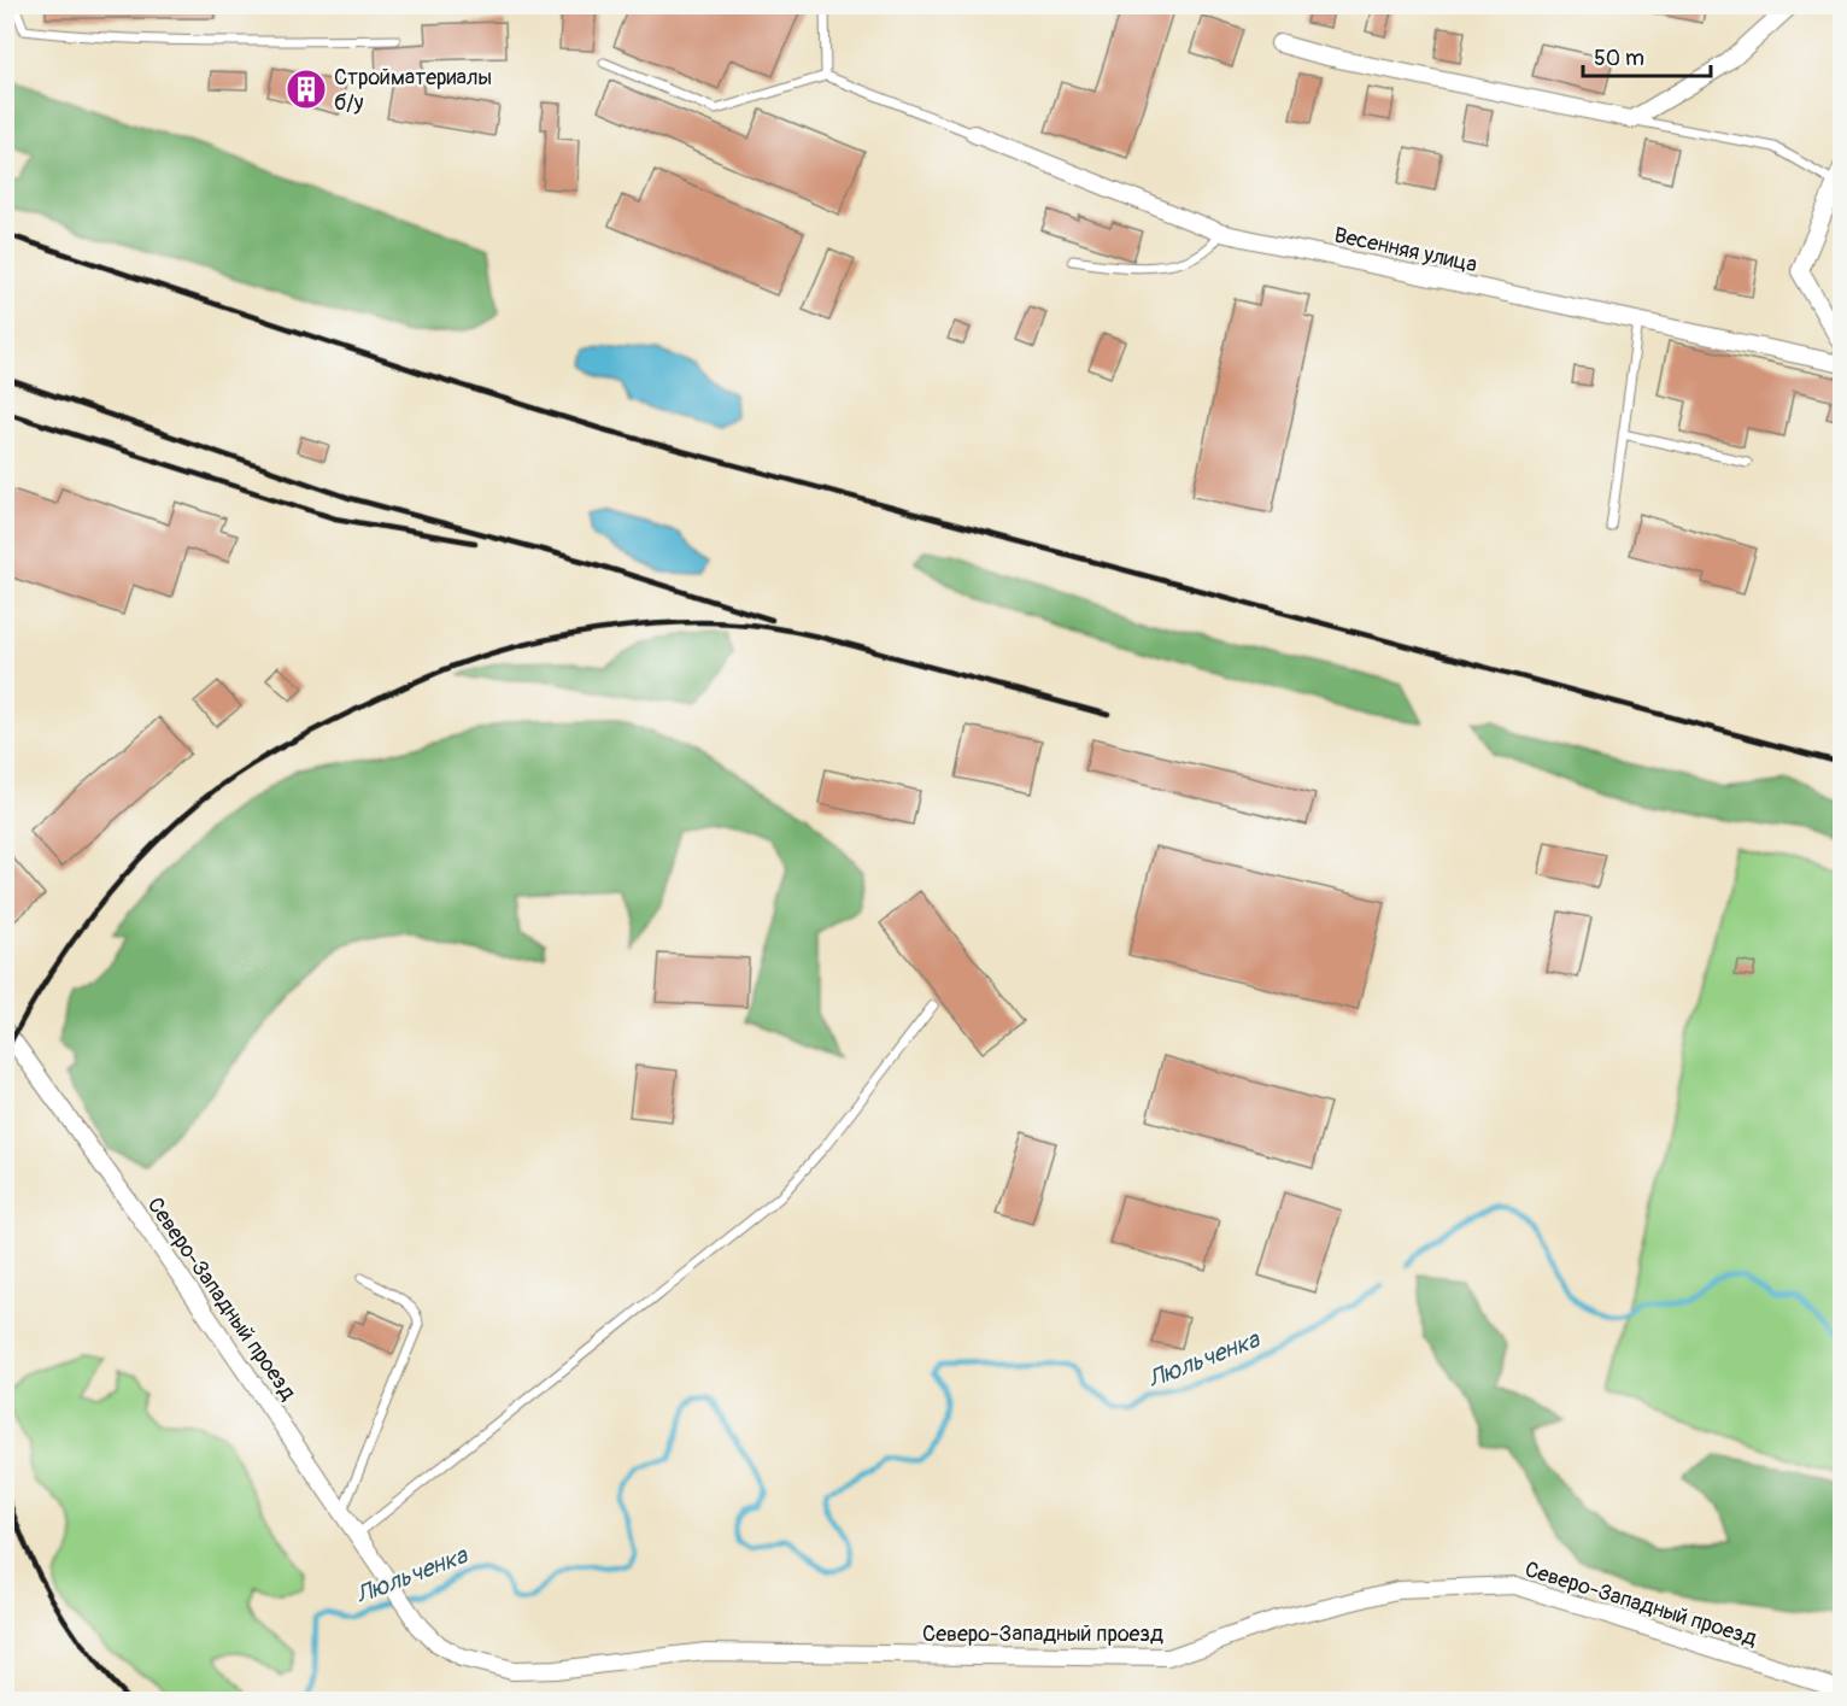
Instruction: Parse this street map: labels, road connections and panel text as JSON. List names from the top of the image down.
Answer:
{
  "streets": {
    "street": ["Весенняя улица", "Северо-Западный проезд"]
  },
  "water": ["Люльченка"],
  "places": {
    "building": ["Стройматериалы б/у"]
  },
  "scale_bar": "50 m"
}
